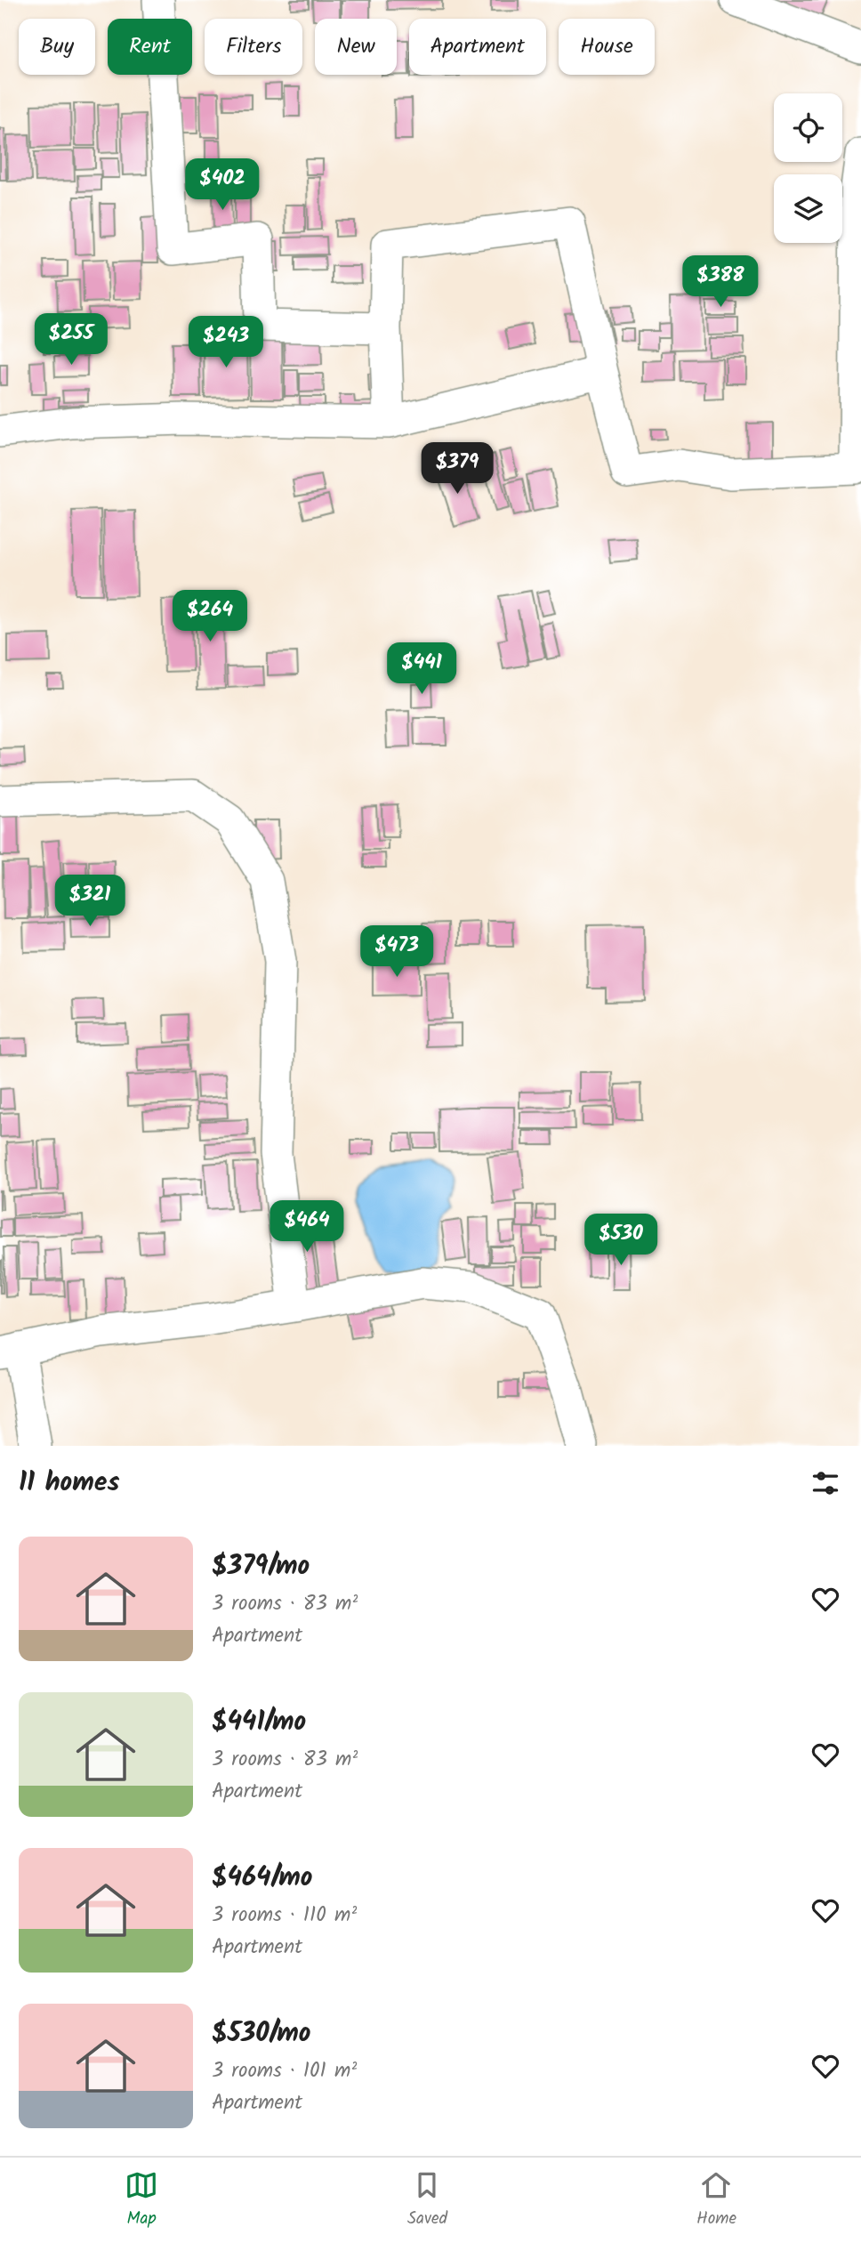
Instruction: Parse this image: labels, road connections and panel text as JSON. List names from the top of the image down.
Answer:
{
  "page": {
    "chip": [
      "Buy",
      "Rent",
      "Filters",
      "New",
      "Apartment",
      "House"
    ],
    "price": [
      "$402",
      "$388",
      "$255",
      "$243",
      "$379",
      "$264",
      "$441",
      "$321",
      "$473",
      "$464",
      "$530"
    ],
    "heading": "11 homes",
    "list": [
      {
        "name": "$379/mo",
        "note": "3 rooms · 83 m² · Apartment"
      },
      {
        "name": "$441/mo",
        "note": "3 rooms · 83 m² · Apartment"
      },
      {
        "name": "$464/mo",
        "note": "3 rooms · 110 m² · Apartment"
      },
      {
        "name": "$530/mo",
        "note": "3 rooms · 101 m² · Apartment"
      }
    ],
    "tabs": ["Map", "Saved", "Home"]
  }
}
